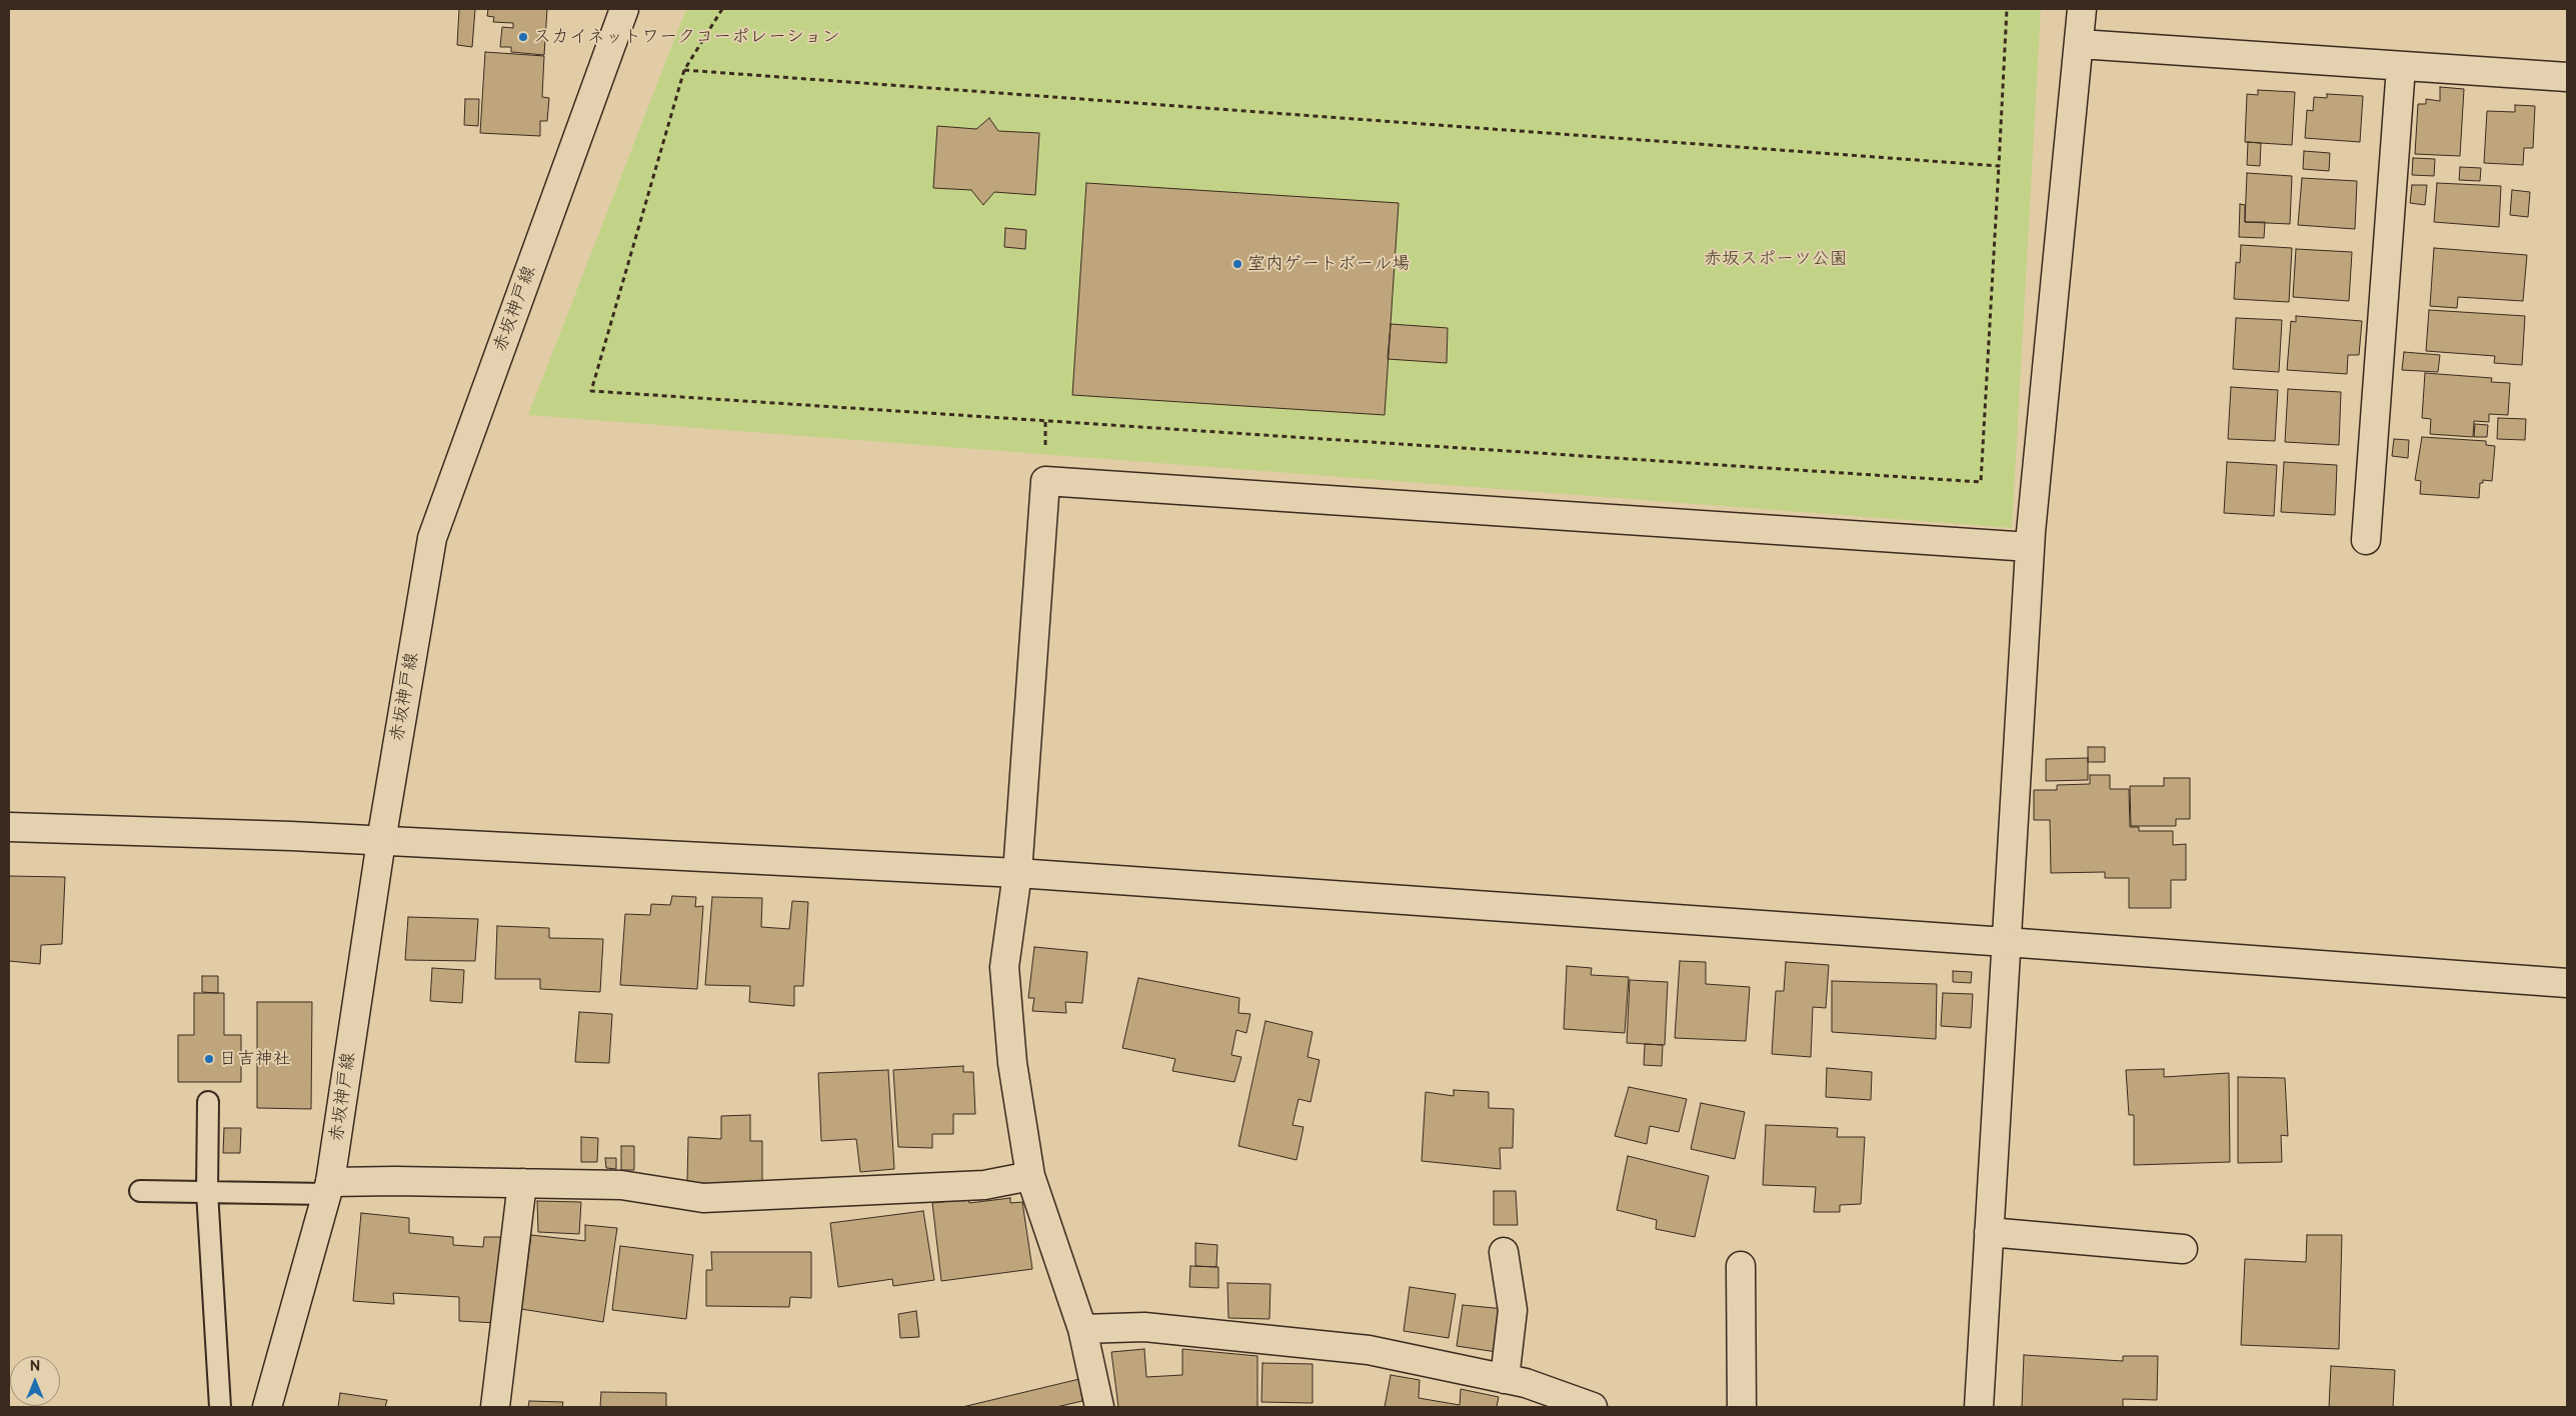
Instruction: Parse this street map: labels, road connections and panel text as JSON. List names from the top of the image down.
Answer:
{
  "streets": {
    "street": ["赤坂神戸線"]
  },
  "parks": ["赤坂スポーツ公園"],
  "places": ["スカイネットワークコーポレーション", "室内ゲートボール場", "日吉神社"],
  "north": "top"
}
